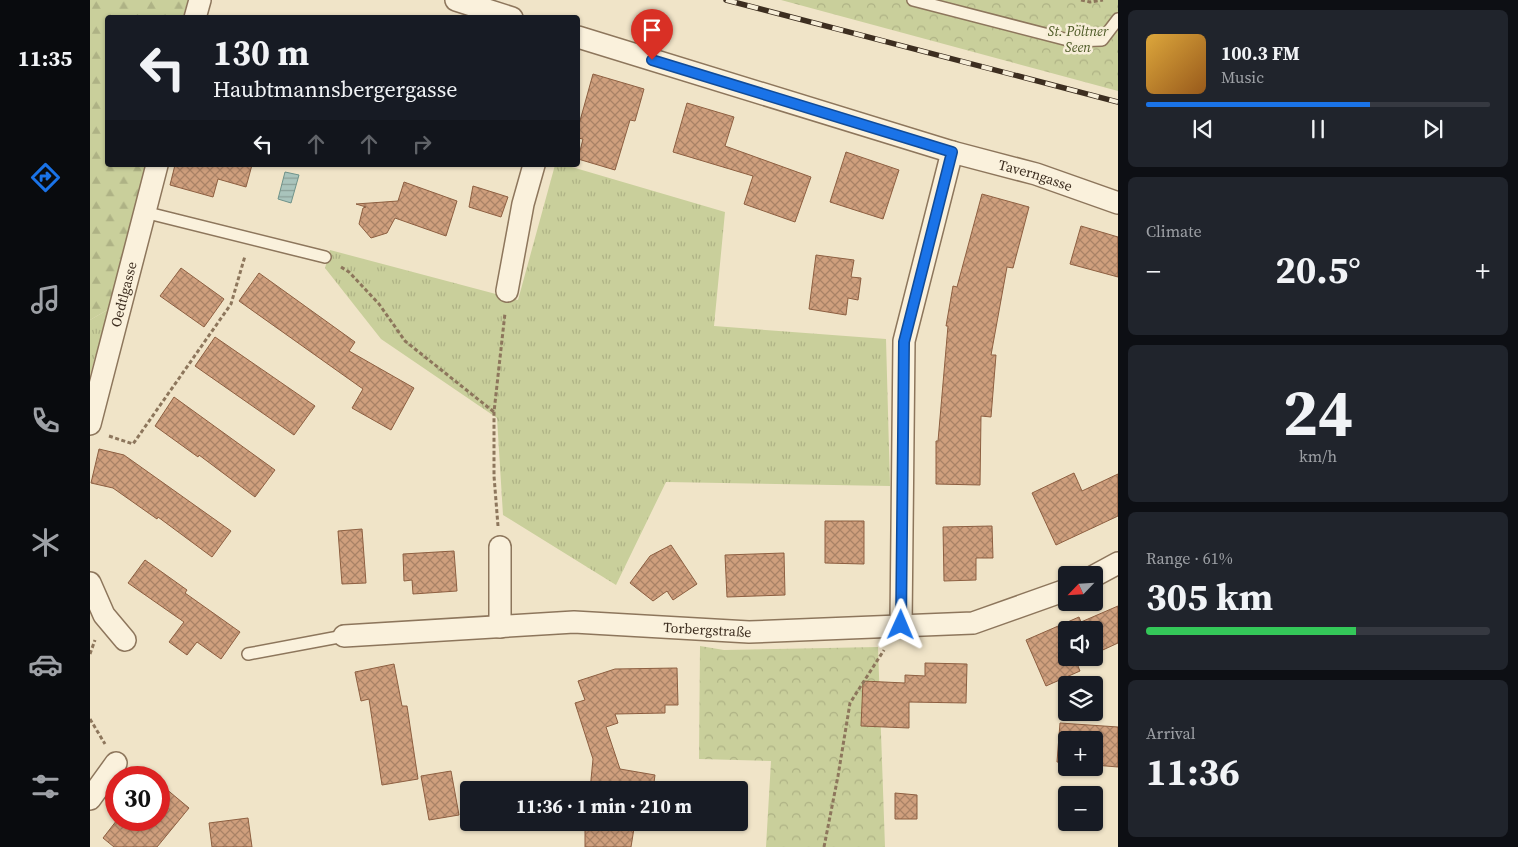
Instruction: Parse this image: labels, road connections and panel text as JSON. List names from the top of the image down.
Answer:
{
  "streets": {
    "street": ["Taverngasse", "Oedtlgasse", "Torbergstraße"]
  },
  "parks": ["St. Pöltner Seen"],
  "north": "bottom left",
  "page": {
    "tabs": "11:35",
    "turn": ["130 m", "Haubtmannsbergergasse"],
    "song": ["100.3 FM", "Music"],
    "tile": [
      "Climate",
      ["24", "km/h"],
      ["Range · 61%", "305 km"],
      ["Arrival", "11:36"]
    ],
    "heat": ["−", "20.5°", "+"],
    "map_buttons": ["+", "−"],
    "limit": "30",
    "trip": "11:36 · 1 min · 210 m"
  }
}
